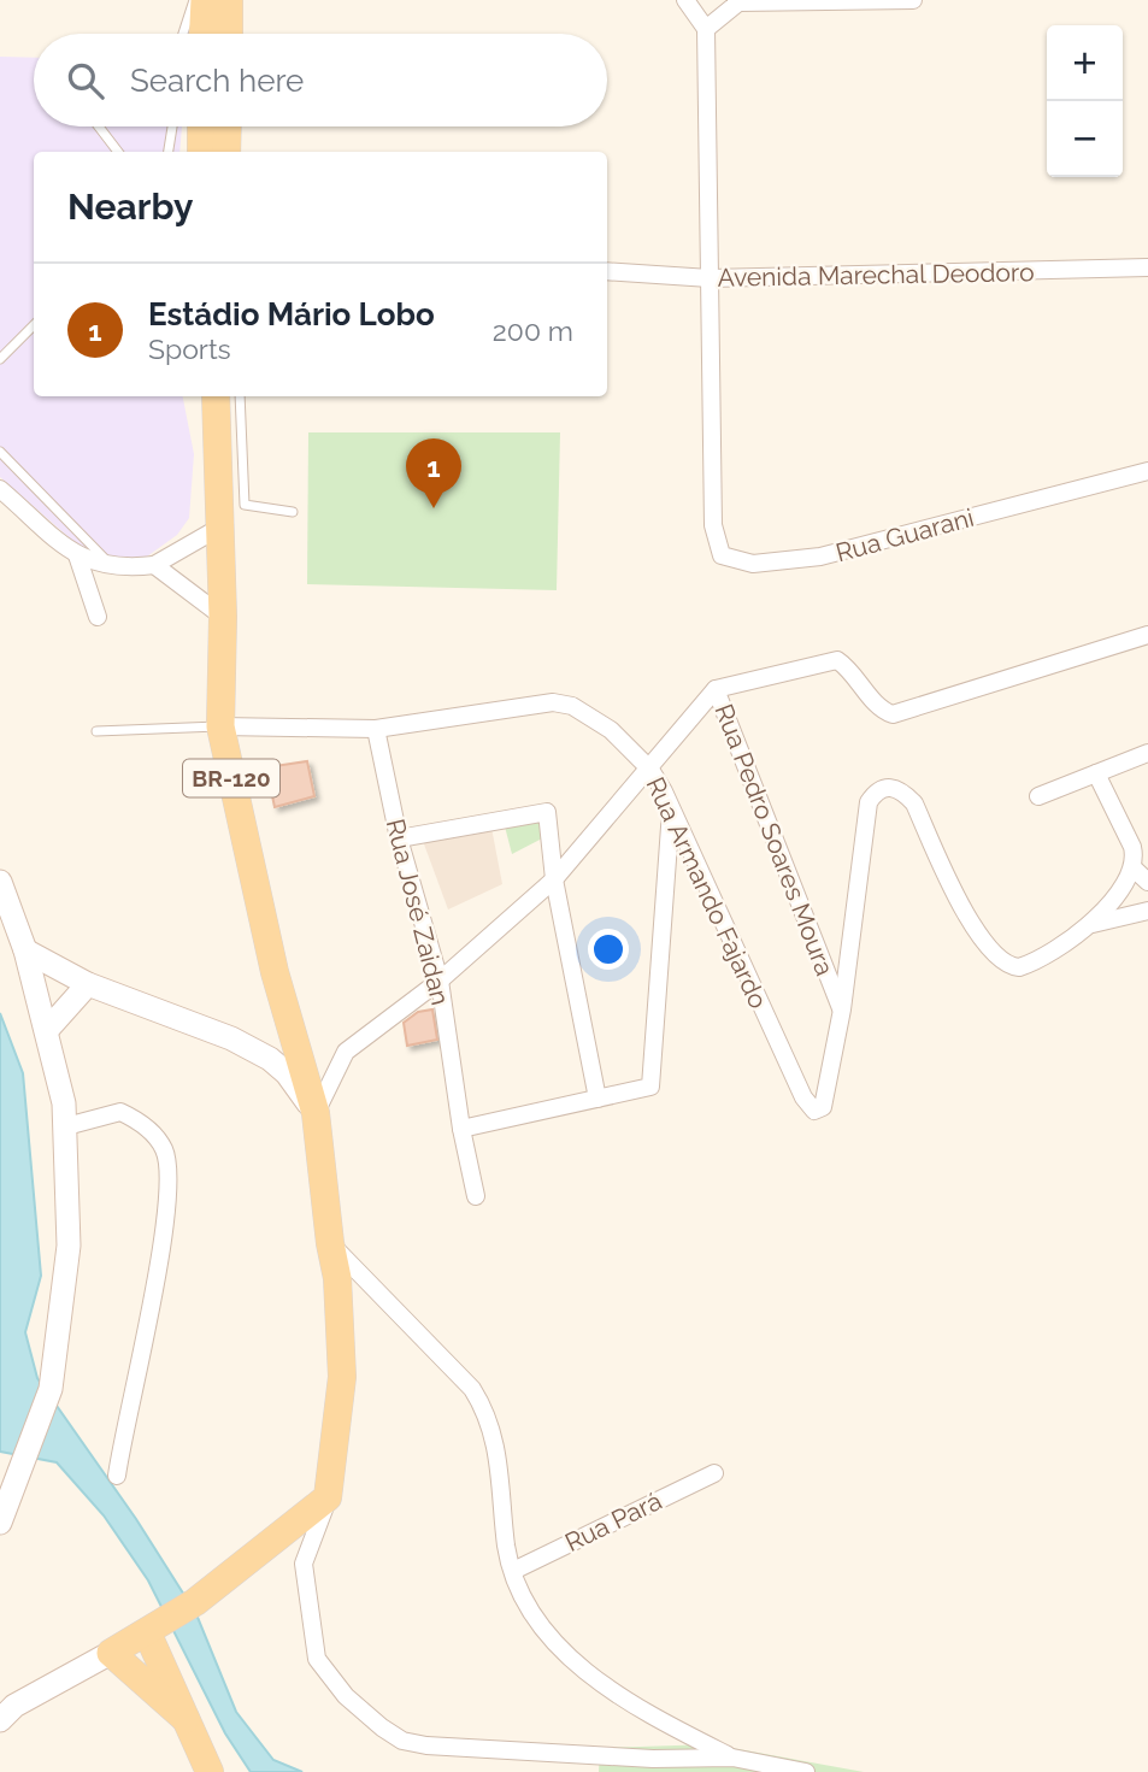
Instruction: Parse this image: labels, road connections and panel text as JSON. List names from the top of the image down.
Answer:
{
  "streets": {
    "main road": ["BR-120"],
    "street": [
      "Avenida Marechal Deodoro",
      "Rua Guarani",
      "Rua Pedro Soares Moura",
      "Rua Armando Fajardo",
      "Rua José Zaidan",
      "Rua Pará"
    ]
  },
  "crossings": [
    ["Avenida Marechal Deodoro", "Rua Guarani"],
    ["BR-120", "Rua Pedro Soares Moura"],
    ["BR-120", "Rua Armando Fajardo"],
    ["Rua Pedro Soares Moura", "Rua Armando Fajardo"],
    ["Rua Pedro Soares Moura", "Rua José Zaidan"],
    ["Rua Armando Fajardo", "Rua José Zaidan"]
  ],
  "page": {
    "map_buttons": ["+", "−"],
    "search": "Search here",
    "heading": "Nearby",
    "list": [
      {
        "mark": "1",
        "name": "Estádio Mário Lobo",
        "note": "Sports",
        "value": "200 m"
      }
    ],
    "pins": "1"
  }
}
